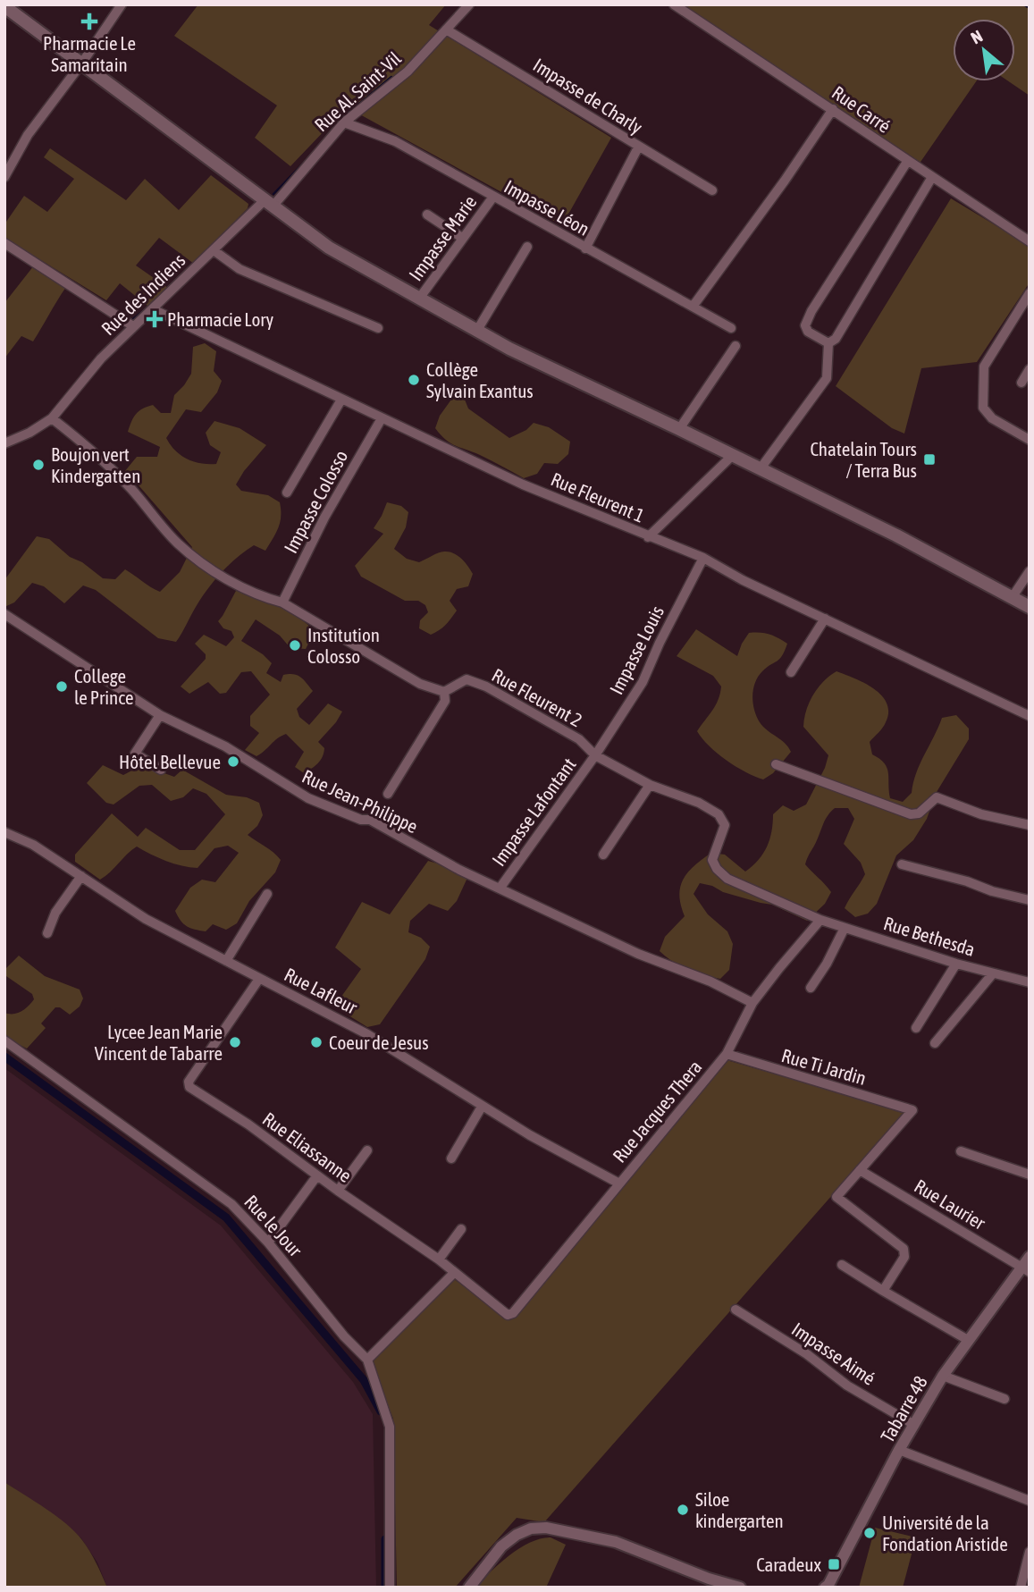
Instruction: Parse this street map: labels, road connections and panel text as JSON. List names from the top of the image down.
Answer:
{
  "streets": {
    "street": [
      "Rue Al. Saint-Vil",
      "Impasse de Charly",
      "Rue Carré",
      "Impasse Léon",
      "Impasse Marie",
      "Rue des Indiens",
      "Rue Fleurent 1",
      "Impasse Colosso",
      "Impasse Louis",
      "Rue Fleurent 2",
      "Rue Jean-Philippe",
      "Impasse Lafontant",
      "Rue Bethesda",
      "Rue Lafleur",
      "Rue Ti Jardin",
      "Rue Jacques Thera",
      "Rue Eliassanne",
      "Rue Laurier",
      "Rue le Jour",
      "Impasse Aimé",
      "Tabarre 48"
    ]
  },
  "crossings": [
    ["Rue Al. Saint-Vil", "Impasse de Charly"],
    ["Rue Al. Saint-Vil", "Impasse Léon"],
    ["Rue Al. Saint-Vil", "Rue des Indiens"],
    ["Impasse Léon", "Impasse Marie"],
    ["Rue des Indiens", "Rue Fleurent 1"],
    ["Rue Fleurent 1", "Impasse Colosso"],
    ["Rue Fleurent 1", "Impasse Louis"],
    ["Impasse Louis", "Rue Fleurent 2"],
    ["Impasse Louis", "Impasse Lafontant"],
    ["Rue Fleurent 2", "Impasse Lafontant"],
    ["Rue Fleurent 2", "Rue Bethesda"],
    ["Rue Fleurent 2", "Rue Jacques Thera"],
    ["Rue Jean-Philippe", "Impasse Lafontant"],
    ["Rue Jean-Philippe", "Rue Jacques Thera"],
    ["Rue Bethesda", "Rue Jacques Thera"],
    ["Rue Lafleur", "Rue Jacques Thera"],
    ["Rue Lafleur", "Rue Eliassanne"],
    ["Rue Ti Jardin", "Rue Jacques Thera"],
    ["Rue Ti Jardin", "Rue Laurier"],
    ["Rue Jacques Thera", "Rue Eliassanne"],
    ["Rue Laurier", "Tabarre 48"],
    ["Impasse Aimé", "Tabarre 48"]
  ],
  "places": {
    "health": ["Pharmacie Le Samaritain", "Pharmacie Lory"],
    "other": [
      "Collège Sylvain Exantus",
      "Boujon vert Kindergatten",
      "Institution Colosso",
      "College le Prince",
      "Hôtel Bellevue",
      "Lycee Jean Marie Vincent de Tabarre",
      "Coeur de Jesus",
      "Siloe kindergarten",
      "Université de la Fondation Aristide"
    ],
    "transit": ["Chatelain Tours / Terra Bus", "Caradeux"]
  },
  "north": "top left"
}
